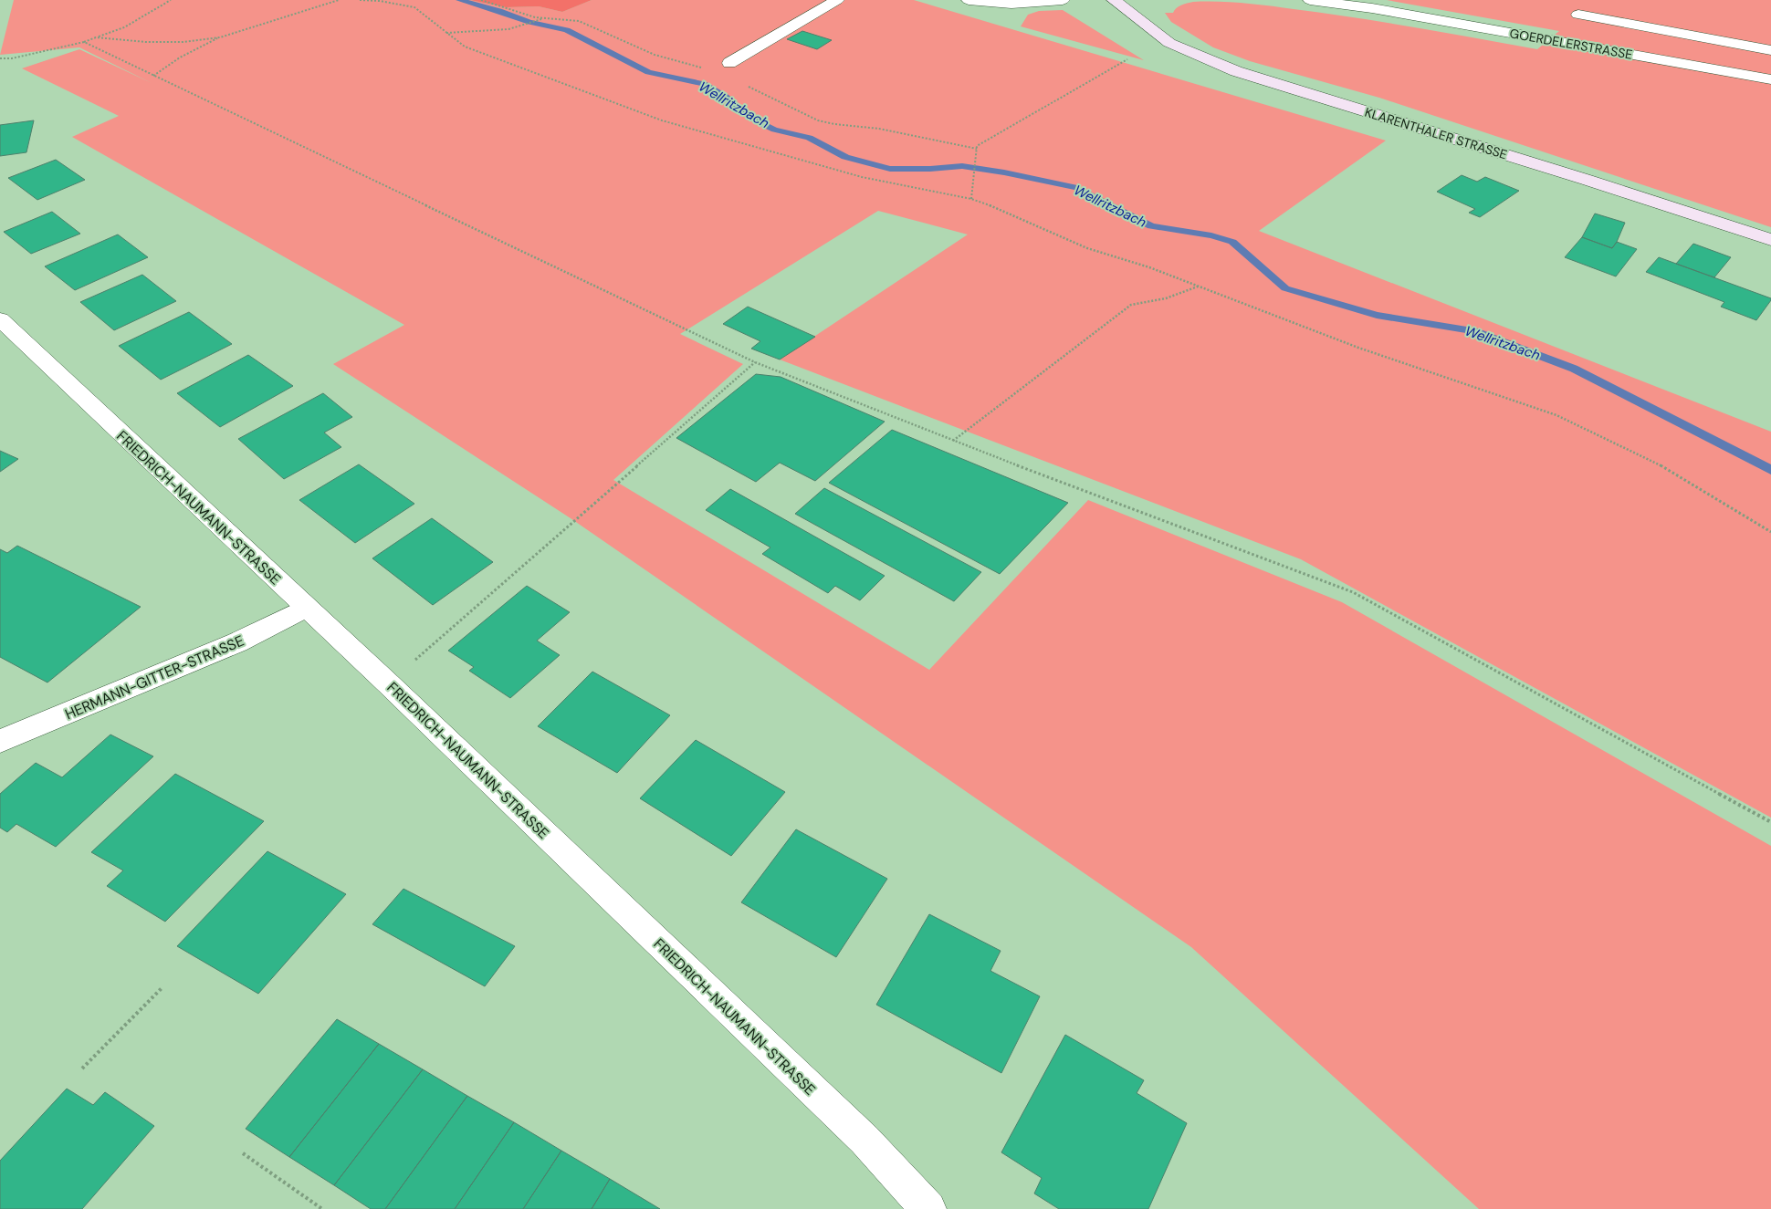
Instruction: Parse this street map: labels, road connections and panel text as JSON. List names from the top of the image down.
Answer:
{
  "streets": {
    "main road": ["KLARENTHALER STRASSE"],
    "street": ["GOERDELERSTRASSE", "FRIEDRICH-NAUMANN-STRASSE", "HERMANN-GITTER-STRASSE"]
  },
  "crossings": [
    ["FRIEDRICH-NAUMANN-STRASSE", "HERMANN-GITTER-STRASSE"]
  ],
  "water": ["Wellritzbach"]
}
